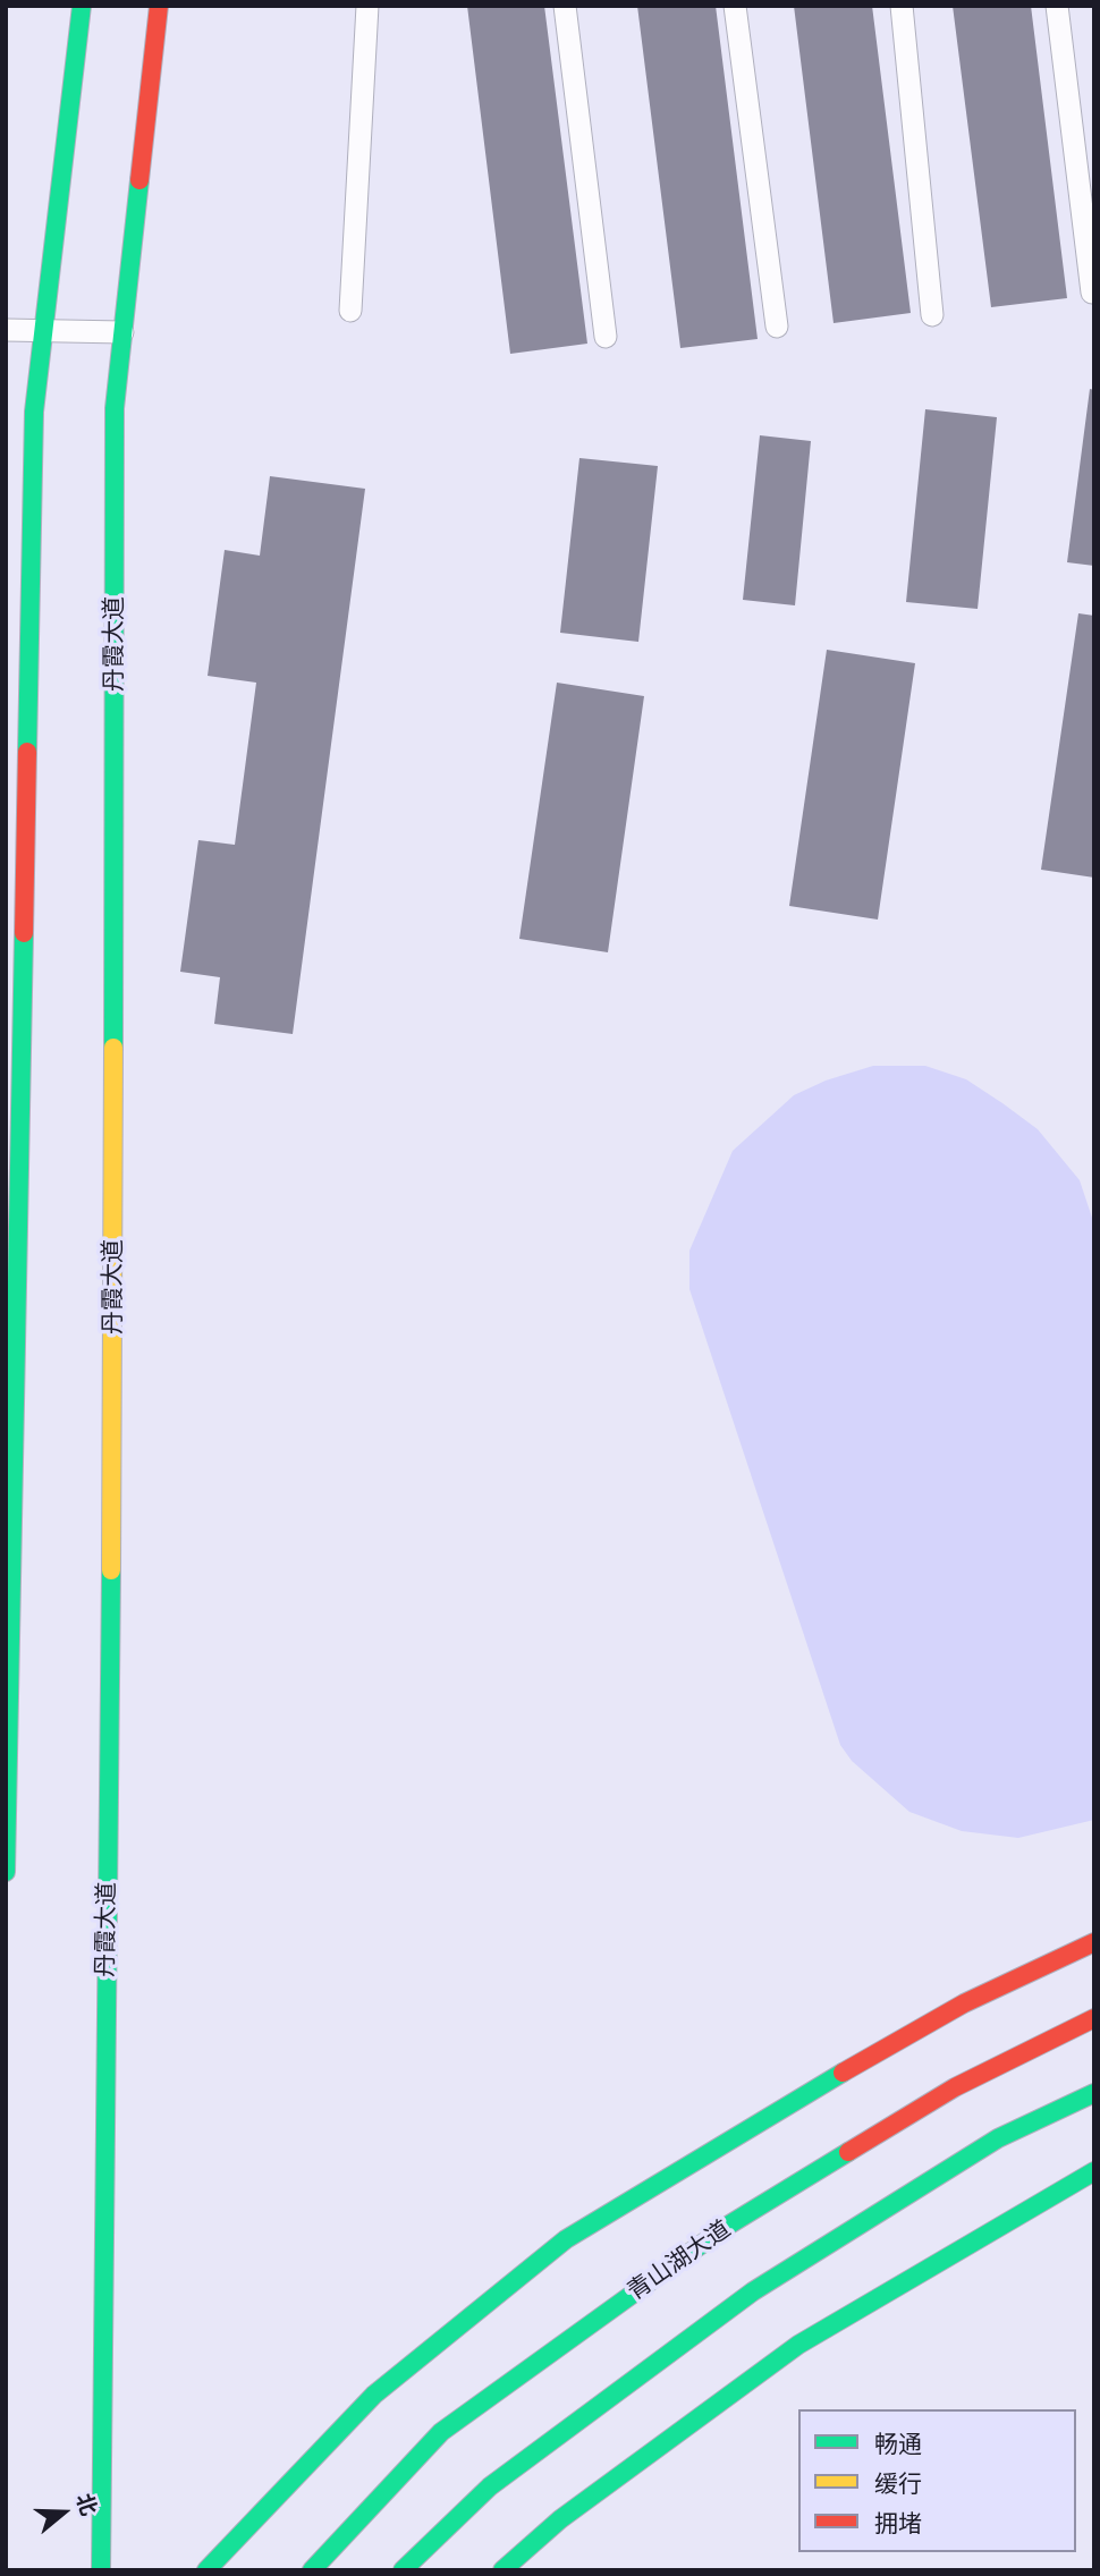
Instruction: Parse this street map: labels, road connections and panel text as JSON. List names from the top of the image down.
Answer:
{
  "streets": {
    "main road": ["丹霞大道", "青山湖大道"]
  },
  "legend": ["畅通", "缓行", "拥堵"],
  "north": "right"
}
